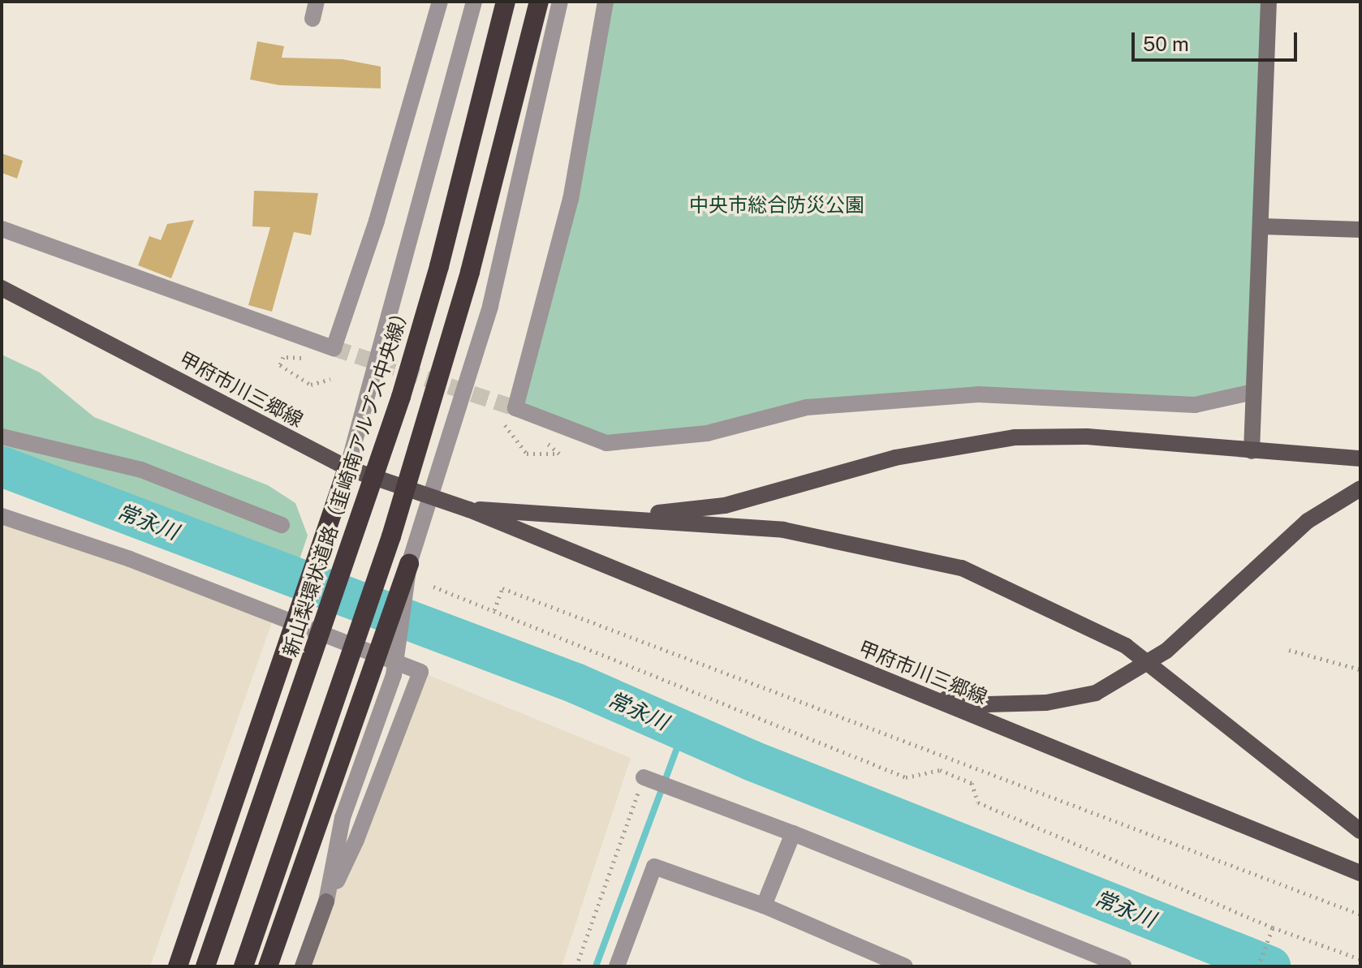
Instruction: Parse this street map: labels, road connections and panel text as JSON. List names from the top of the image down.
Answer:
{
  "streets": {
    "highway": ["新山梨環状道路（韮崎南アルプス中央線）"],
    "main road": ["甲府市川三郷線"]
  },
  "water": ["常永川"],
  "parks": ["中央市総合防災公園"],
  "scale_bar": "50 m"
}
